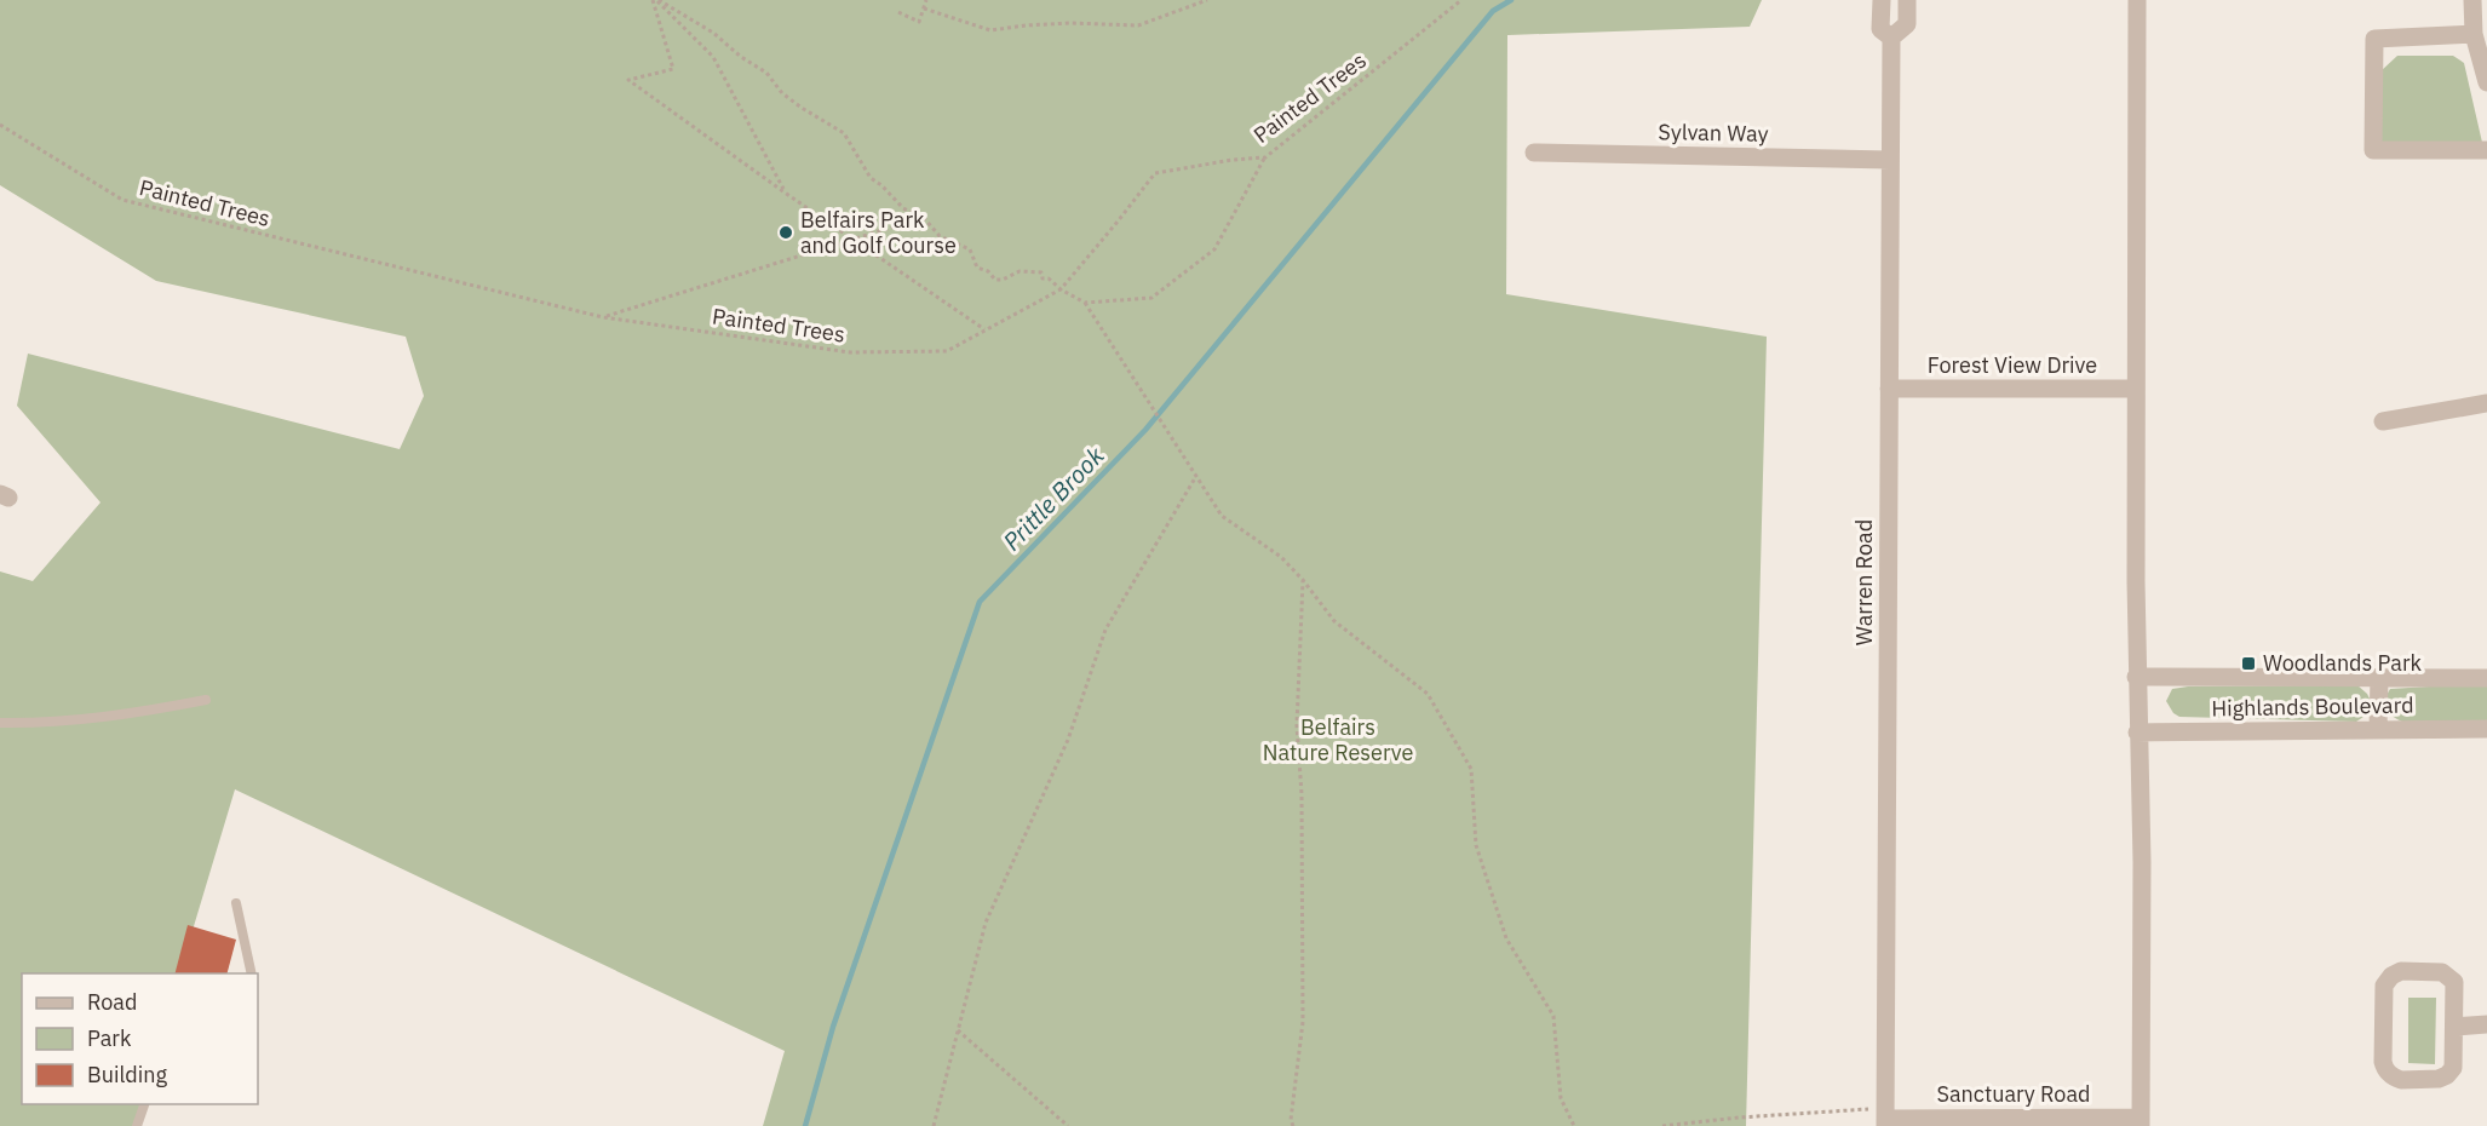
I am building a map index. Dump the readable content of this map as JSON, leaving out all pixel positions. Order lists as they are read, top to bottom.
{
  "streets": {
    "street": [
      "Sylvan Way",
      "Forest View Drive",
      "Warren Road",
      "Highlands Boulevard",
      "Sanctuary Road"
    ],
    "path": ["Painted Trees"]
  },
  "crossings": [
    ["Sylvan Way", "Warren Road"],
    ["Forest View Drive", "Warren Road"],
    ["Warren Road", "Sanctuary Road"]
  ],
  "water": ["Prittle Brook"],
  "parks": ["Belfairs Nature Reserve"],
  "places": {
    "other": ["Belfairs Park and Golf Course"],
    "transit": ["Woodlands Park"]
  },
  "legend": ["Road", "Park", "Building"]
}
